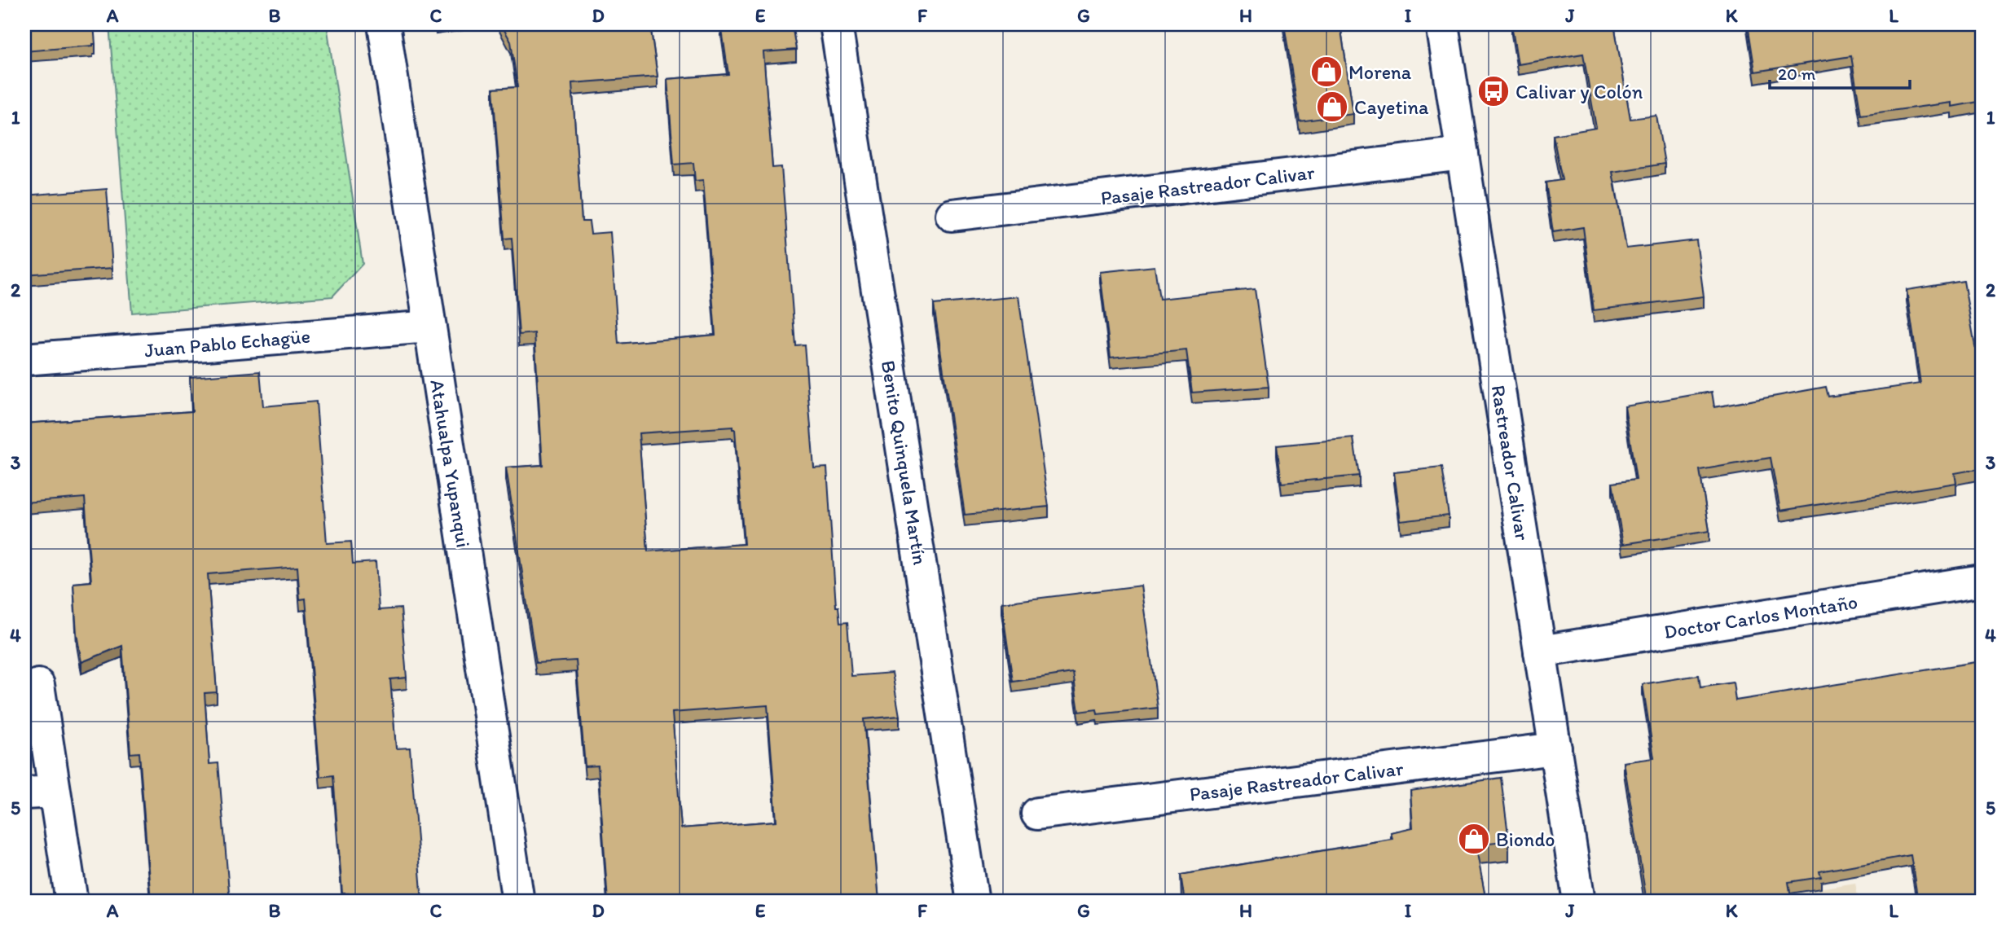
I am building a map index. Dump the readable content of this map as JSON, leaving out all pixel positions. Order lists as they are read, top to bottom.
{
  "streets": {
    "street": [
      "Pasaje Rastreador Calivar",
      "Juan Pablo Echagüe",
      "Benito Quinquela Martín",
      "Rastreador Calivar",
      "Atahualpa Yupanqui",
      "Doctor Carlos Montaño"
    ]
  },
  "crossings": [
    ["Pasaje Rastreador Calivar", "Rastreador Calivar"],
    ["Juan Pablo Echagüe", "Atahualpa Yupanqui"],
    ["Rastreador Calivar", "Doctor Carlos Montaño"]
  ],
  "places": {
    "shop": ["Morena", "Cayetina", "Biondo"],
    "bus stop": ["Calivar y Colón"]
  },
  "scale_bar": "20 m",
  "grid": {
    "columns": [
      "A",
      "B",
      "C",
      "D",
      "E",
      "F",
      "G",
      "H",
      "I",
      "J",
      "K",
      "L"
    ],
    "rows": [
      "1",
      "2",
      "3",
      "4",
      "5"
    ]
  }
}
